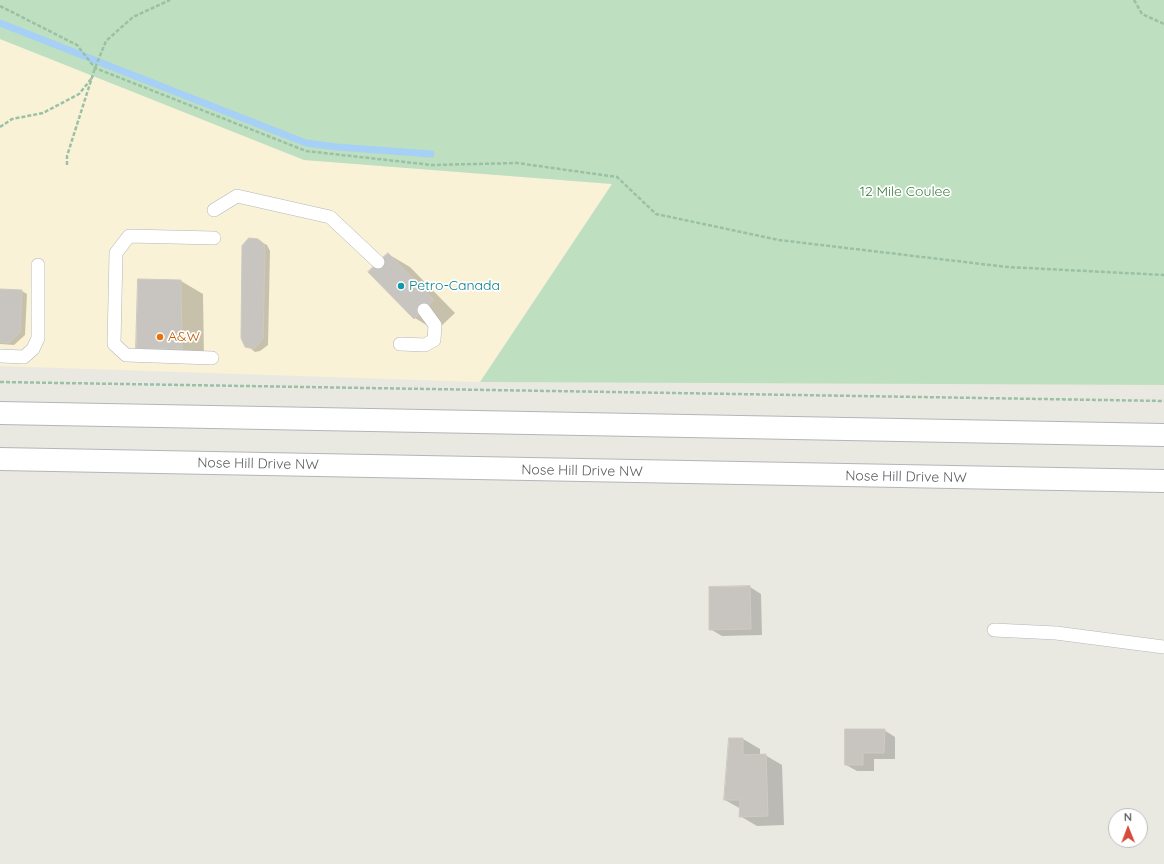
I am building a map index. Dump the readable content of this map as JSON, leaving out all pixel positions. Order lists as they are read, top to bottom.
{
  "streets": {
    "street": ["Nose Hill Drive NW"]
  },
  "parks": ["12 Mile Coulee"],
  "places": ["Petro-Canada", "A&W"],
  "north": "top"
}
